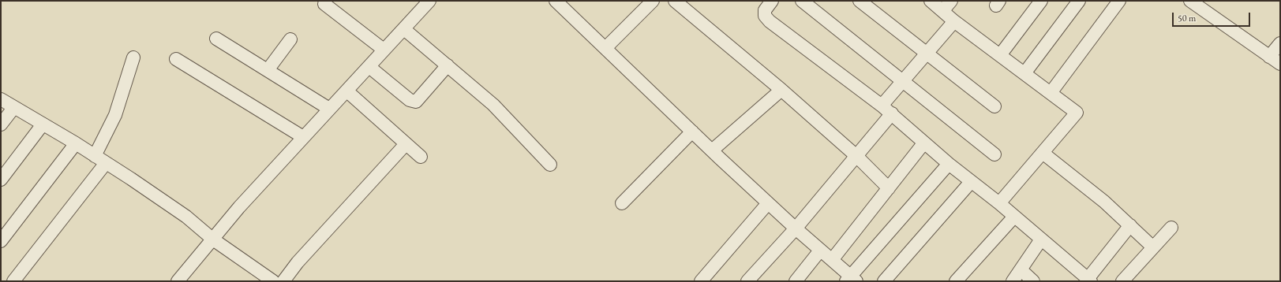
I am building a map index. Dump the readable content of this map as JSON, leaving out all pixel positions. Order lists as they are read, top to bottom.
{
  "scale_bar": "50 m"
}
